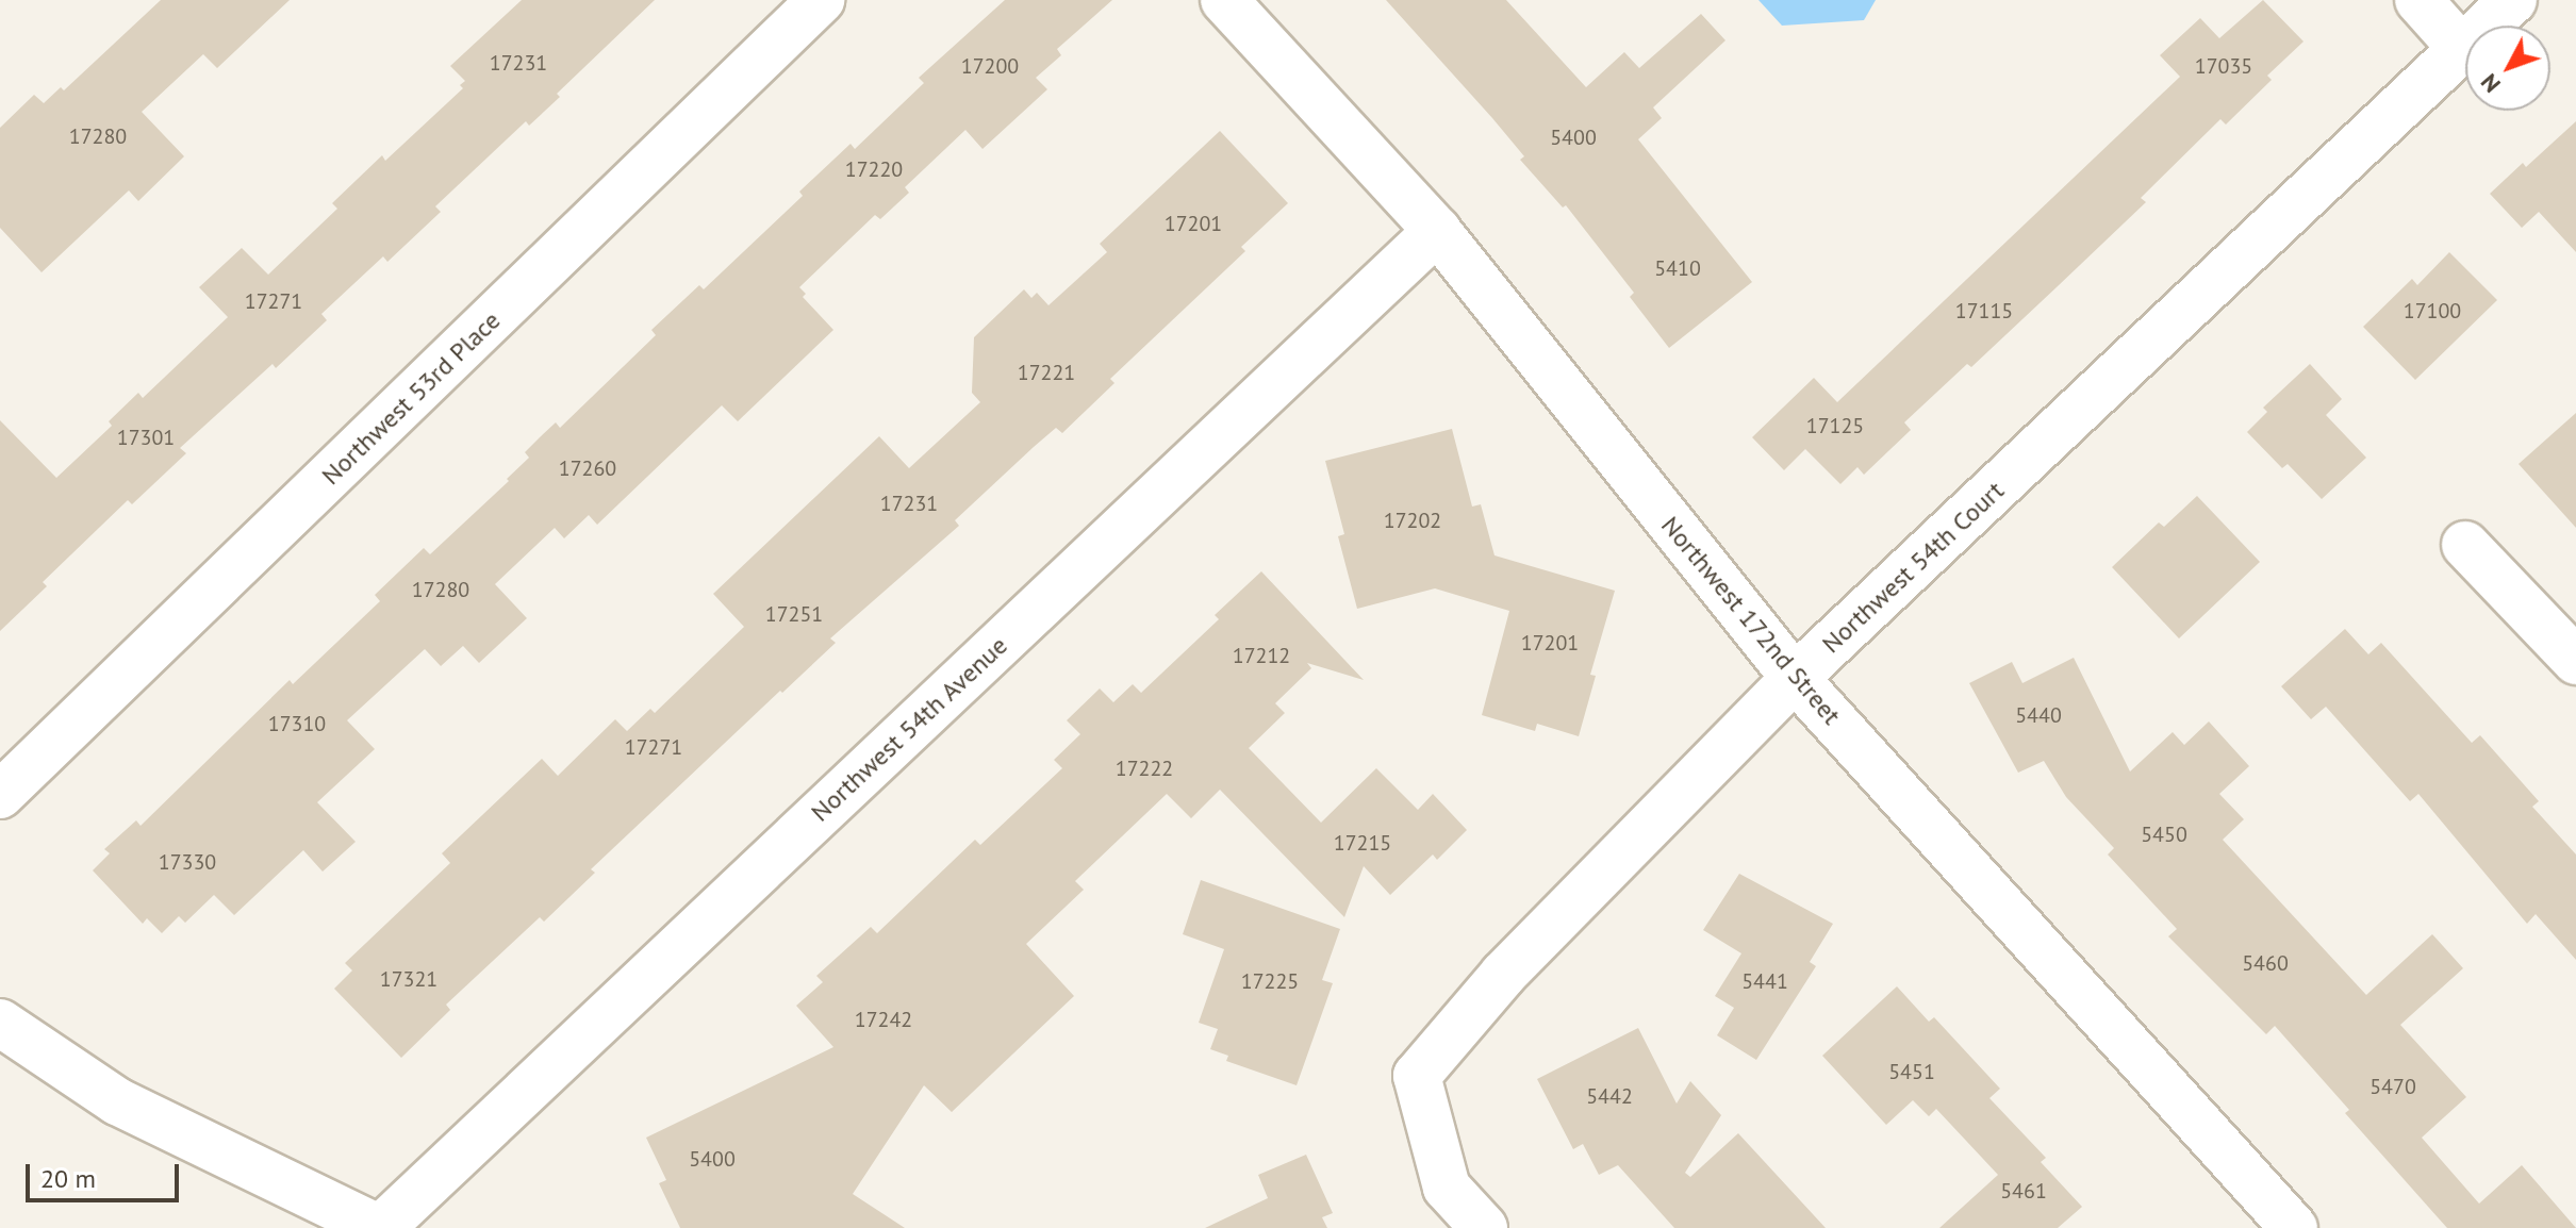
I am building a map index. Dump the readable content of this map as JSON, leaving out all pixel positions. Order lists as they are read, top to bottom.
{
  "streets": {
    "street": [
      "Northwest 53rd Place",
      "Northwest 54th Court",
      "Northwest 172nd Street",
      "Northwest 54th Avenue"
    ]
  },
  "crossings": [
    ["Northwest 54th Court", "Northwest 172nd Street"],
    ["Northwest 172nd Street", "Northwest 54th Avenue"]
  ],
  "house_numbers": [
    "17231",
    "17200",
    "17035",
    "17280",
    "5400",
    "17220",
    "17201",
    "5410",
    "17271",
    "17115",
    "17100",
    "17221",
    "17125",
    "17301",
    "17260",
    "17231",
    "17202",
    "17280",
    "17251",
    "17201",
    "17212",
    "5440",
    "17310",
    "17271",
    "17222",
    "5450",
    "17215",
    "17330",
    "5460",
    "17321",
    "17225",
    "5441",
    "17242",
    "5451",
    "5470",
    "5442",
    "5400",
    "5461"
  ],
  "scale_bar": "20 m",
  "north": "bottom left"
}
